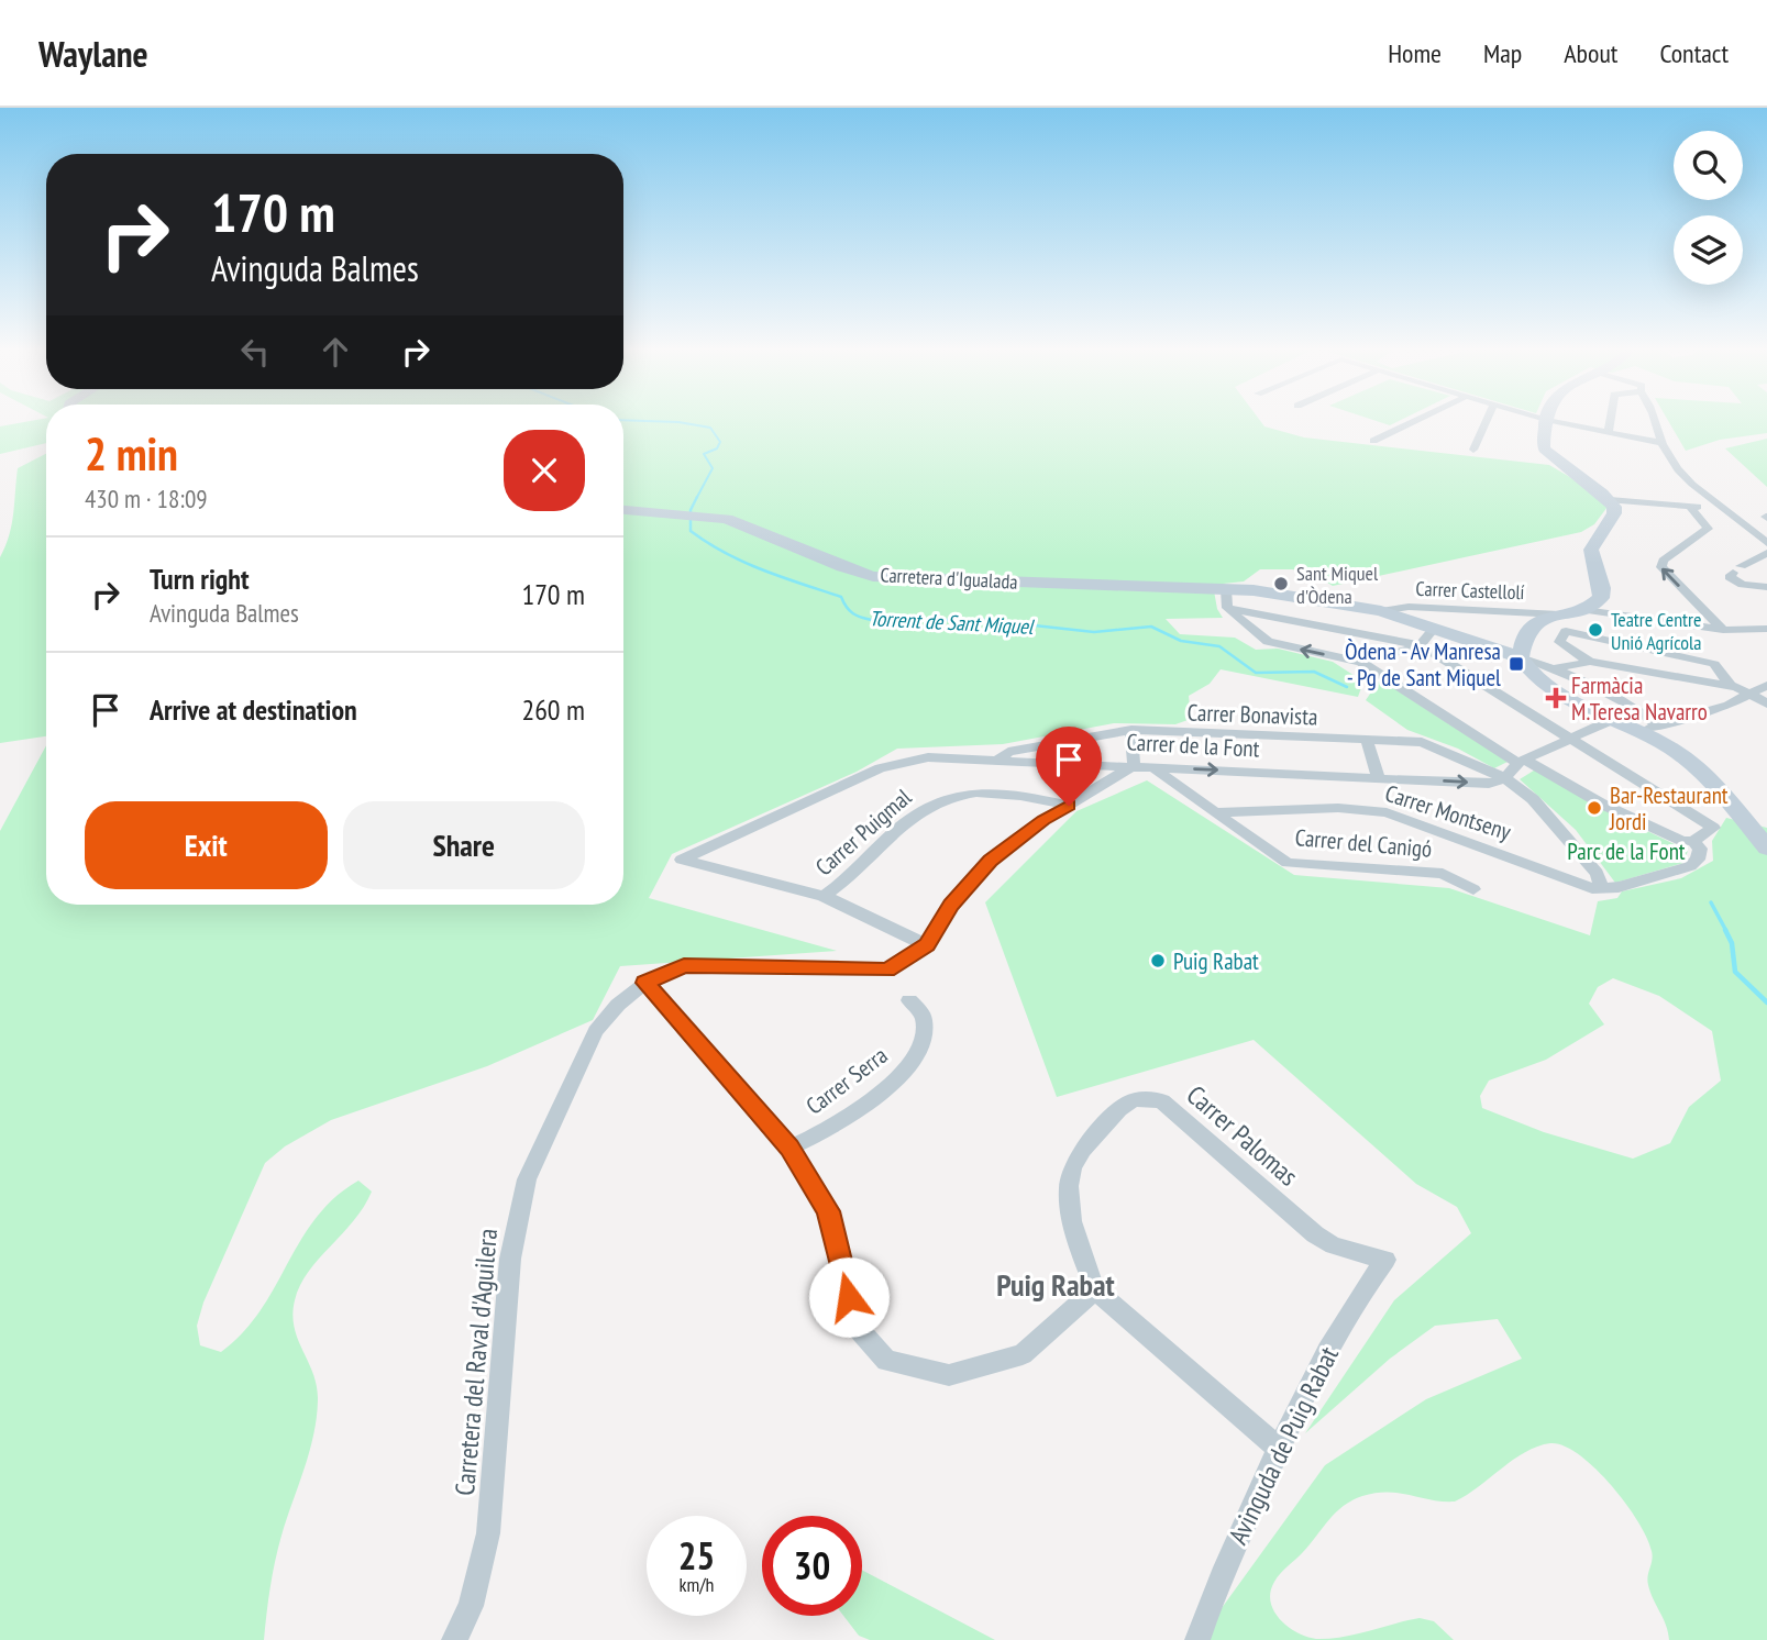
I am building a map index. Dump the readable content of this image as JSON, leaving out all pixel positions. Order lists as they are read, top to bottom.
{
  "streets": {
    "street": [
      "Carretera d'Igualada",
      "Carrer Castellolí",
      "Carrer Bonavista",
      "Carrer de la Font",
      "Carrer Montseny",
      "Carrer Puigmal",
      "Carrer del Canigó",
      "Carrer Serra",
      "Carrer Palomas",
      "Carretera del Raval d'Aguilera",
      "Avinguda de Puig Rabat"
    ]
  },
  "crossings": [
    ["Carretera d'Igualada", "Carrer Castellolí"],
    ["Carrer Bonavista", "Carrer de la Font"],
    ["Carrer de la Font", "Carrer Puigmal"],
    ["Carrer Montseny", "Carrer del Canigó"],
    ["Carrer Palomas", "Avinguda de Puig Rabat"]
  ],
  "districts": ["Puig Rabat"],
  "water": ["Torrent de Sant Miquel"],
  "parks": ["Parc de la Font"],
  "places": {
    "other": [
      "Sant Miquel d'Òdena",
      "Teatre Centre Unió Agrícola",
      "Bar-Restaurant Jordi",
      "Puig Rabat"
    ],
    "transit": ["Òdena - Av Manresa - Pg de Sant Miquel"],
    "health": ["Farmàcia M.Teresa Navarro"]
  },
  "page": {
    "header": "Waylane",
    "nav": [
      "Home",
      "Map",
      "About",
      "Contact"
    ],
    "turn": ["170 m", "Avinguda Balmes"],
    "heading": ["2 min", "430 m · 18:09"],
    "list": [
      {
        "name": "Turn right",
        "note": "Avinguda Balmes",
        "value": "170 m"
      },
      {
        "name": "Arrive at destination",
        "value": "260 m"
      }
    ],
    "buttons": ["Exit", "Share"],
    "speed": "25 km/h",
    "limit": "30"
  }
}
